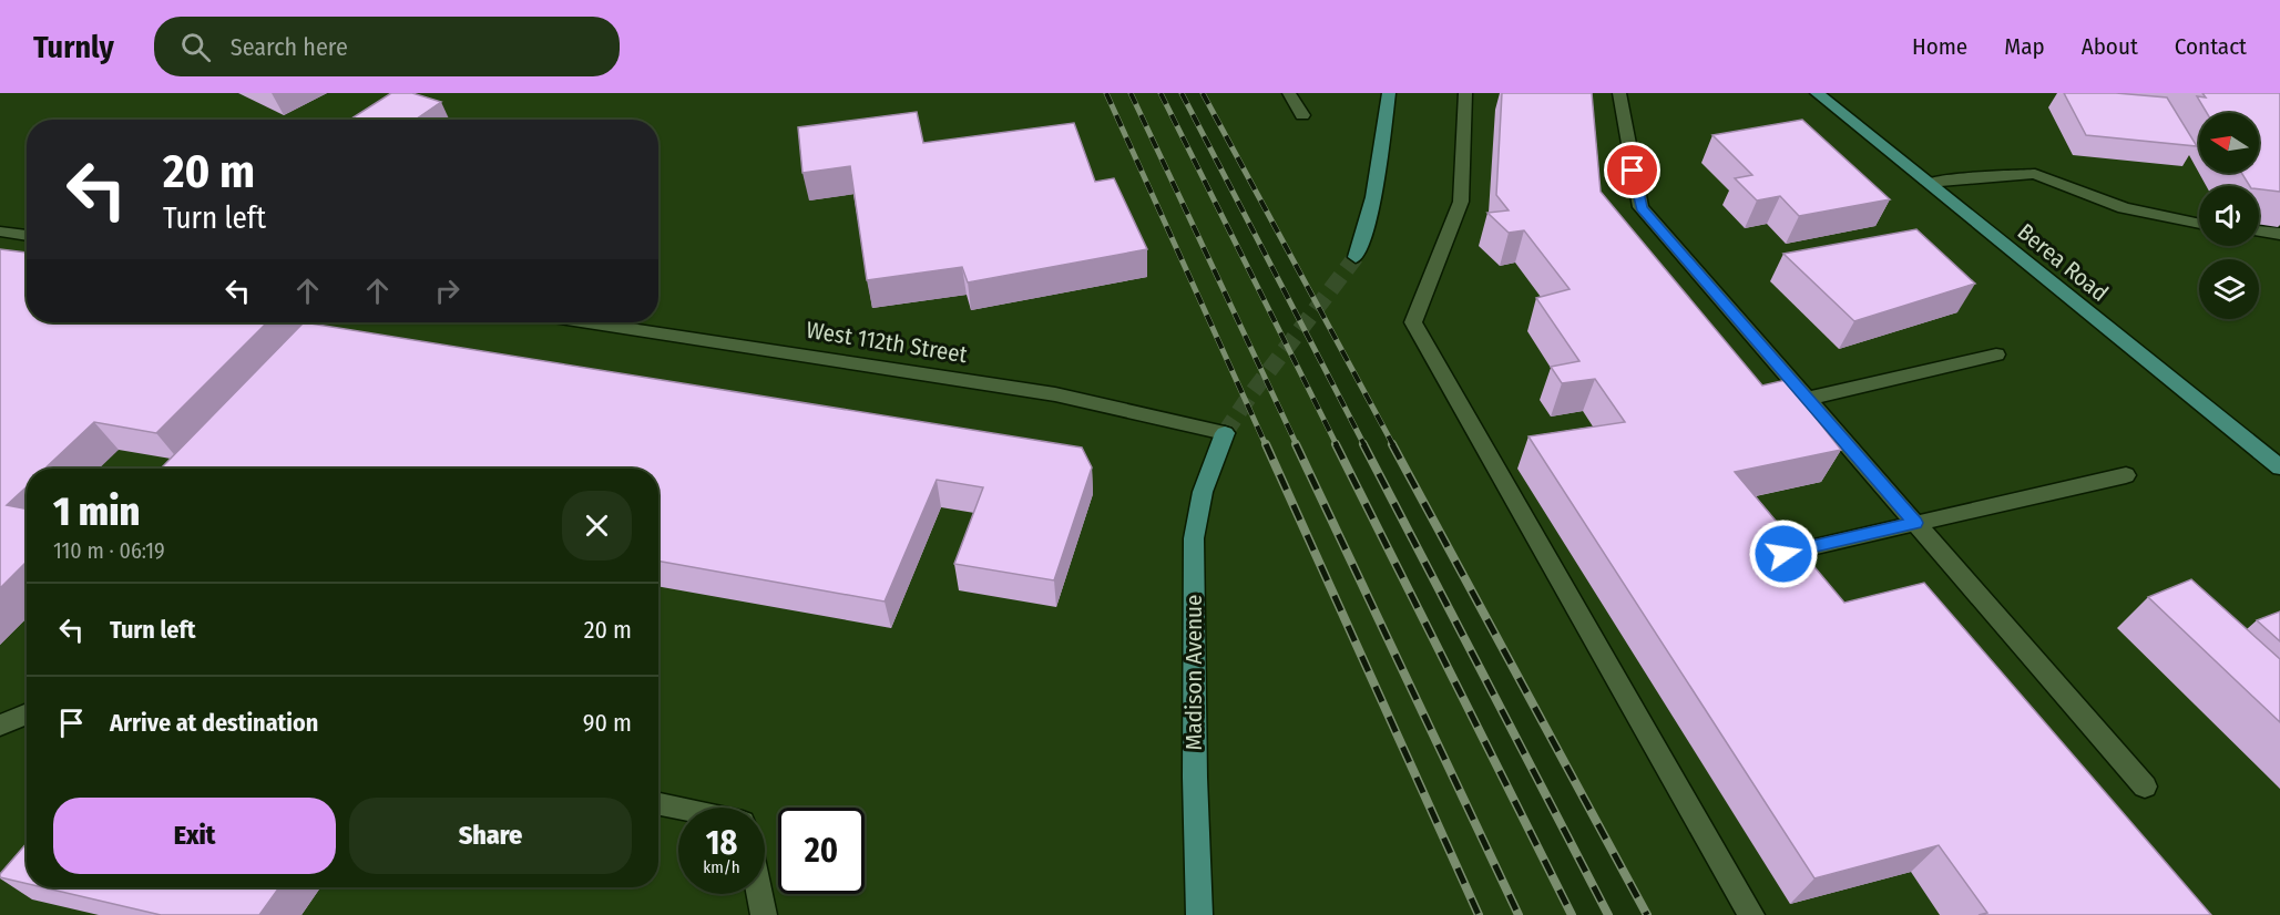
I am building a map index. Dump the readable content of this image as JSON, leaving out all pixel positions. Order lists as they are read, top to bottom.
{
  "streets": {
    "main road": ["Berea Road", "Madison Avenue"],
    "street": ["West 112th Street"]
  },
  "crossings": [
    ["West 112th Street", "Madison Avenue"]
  ],
  "north": "left",
  "page": {
    "header": "Turnly",
    "search": "Search here",
    "nav": [
      "Home",
      "Map",
      "About",
      "Contact"
    ],
    "turn": ["20 m", "Turn left"],
    "heading": ["1 min", "110 m · 06:19"],
    "list": [
      {
        "name": "Turn left",
        "value": "20 m"
      },
      {
        "name": "Arrive at destination",
        "value": "90 m"
      }
    ],
    "buttons": ["Exit", "Share"],
    "speed": "18 km/h",
    "limit": "20"
  }
}
